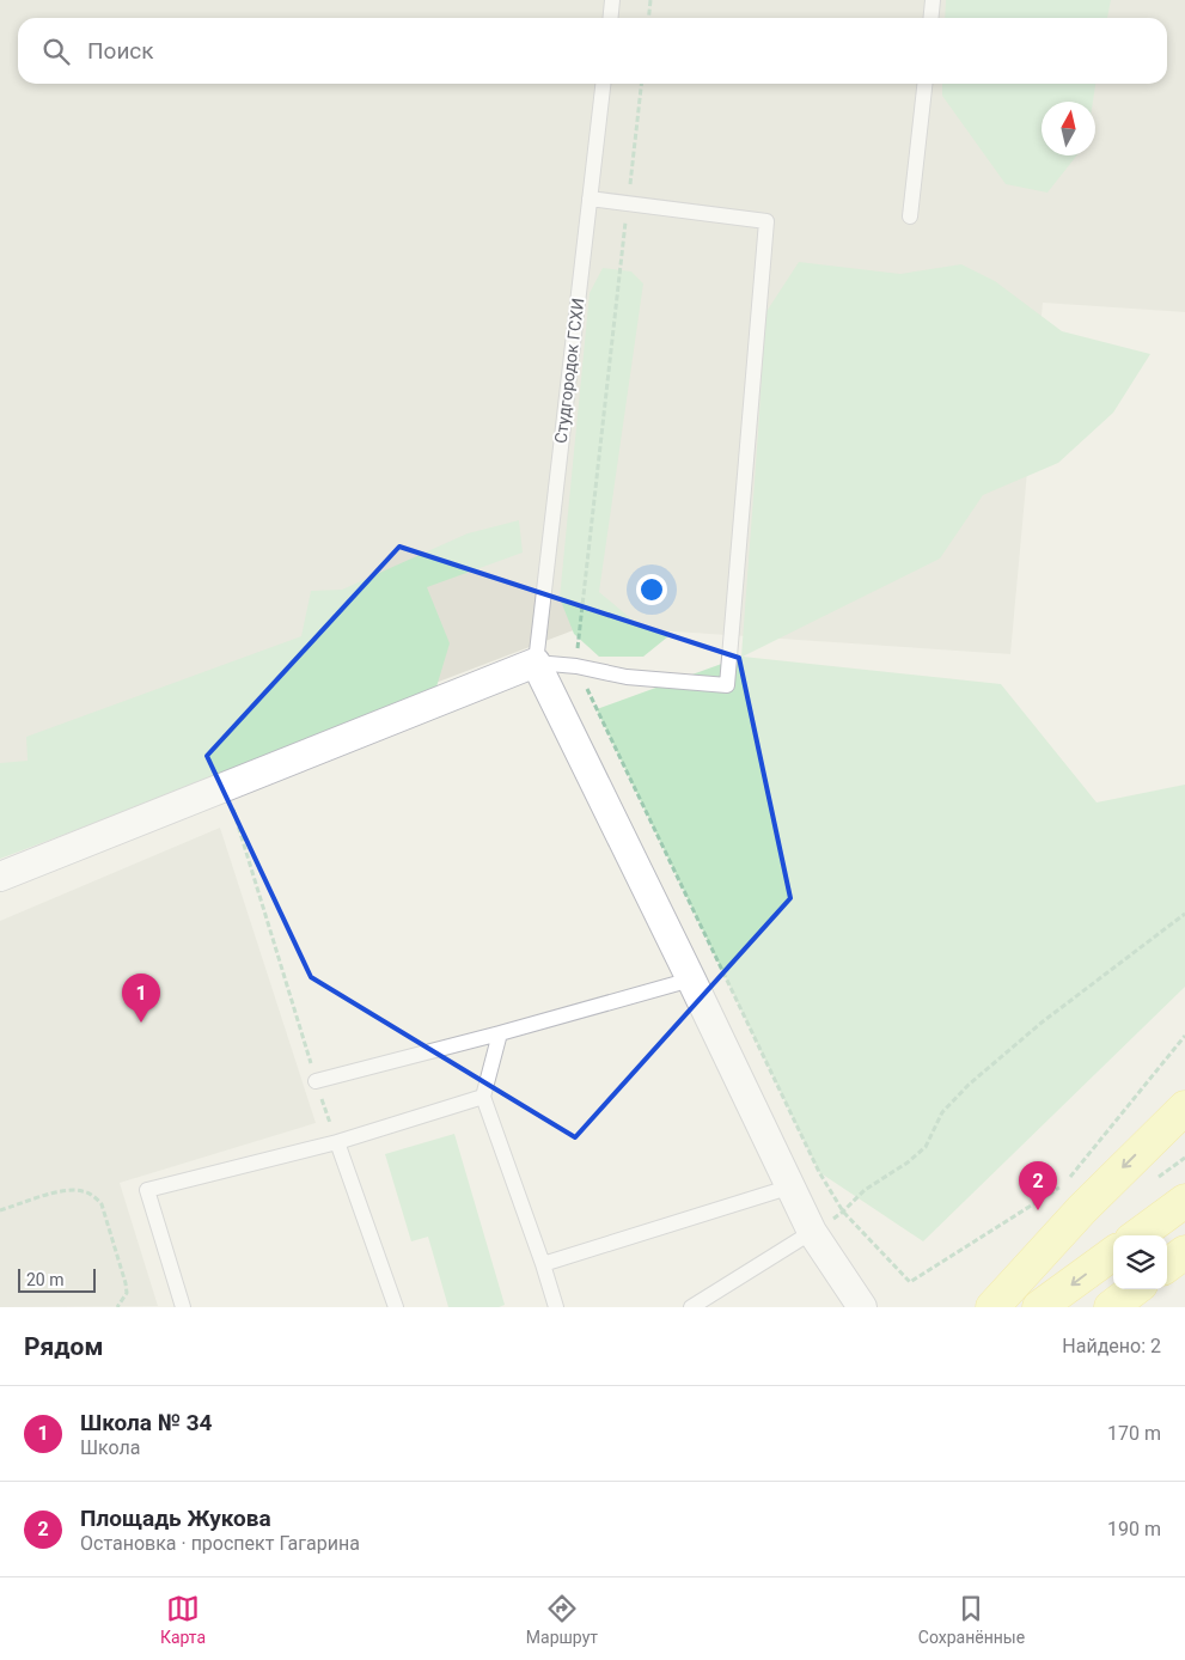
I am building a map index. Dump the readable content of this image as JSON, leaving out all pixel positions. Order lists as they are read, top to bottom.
{
  "streets": {
    "lane": ["Студгородок ГСХИ"]
  },
  "scale_bar": "20 m",
  "north": "top",
  "page": {
    "search": "Поиск",
    "pins": ["1", "2"],
    "scale": "20 m",
    "heading": ["Рядом", "Найдено: 2"],
    "list": [
      {
        "mark": "1",
        "name": "Школа № 34",
        "note": "Школа",
        "value": "170 m"
      },
      {
        "mark": "2",
        "name": "Площадь Жукова",
        "note": "Остановка · проспект Гагарина",
        "value": "190 m"
      }
    ],
    "nav": ["Карта", "Маршрут", "Сохранённые"]
  }
}
